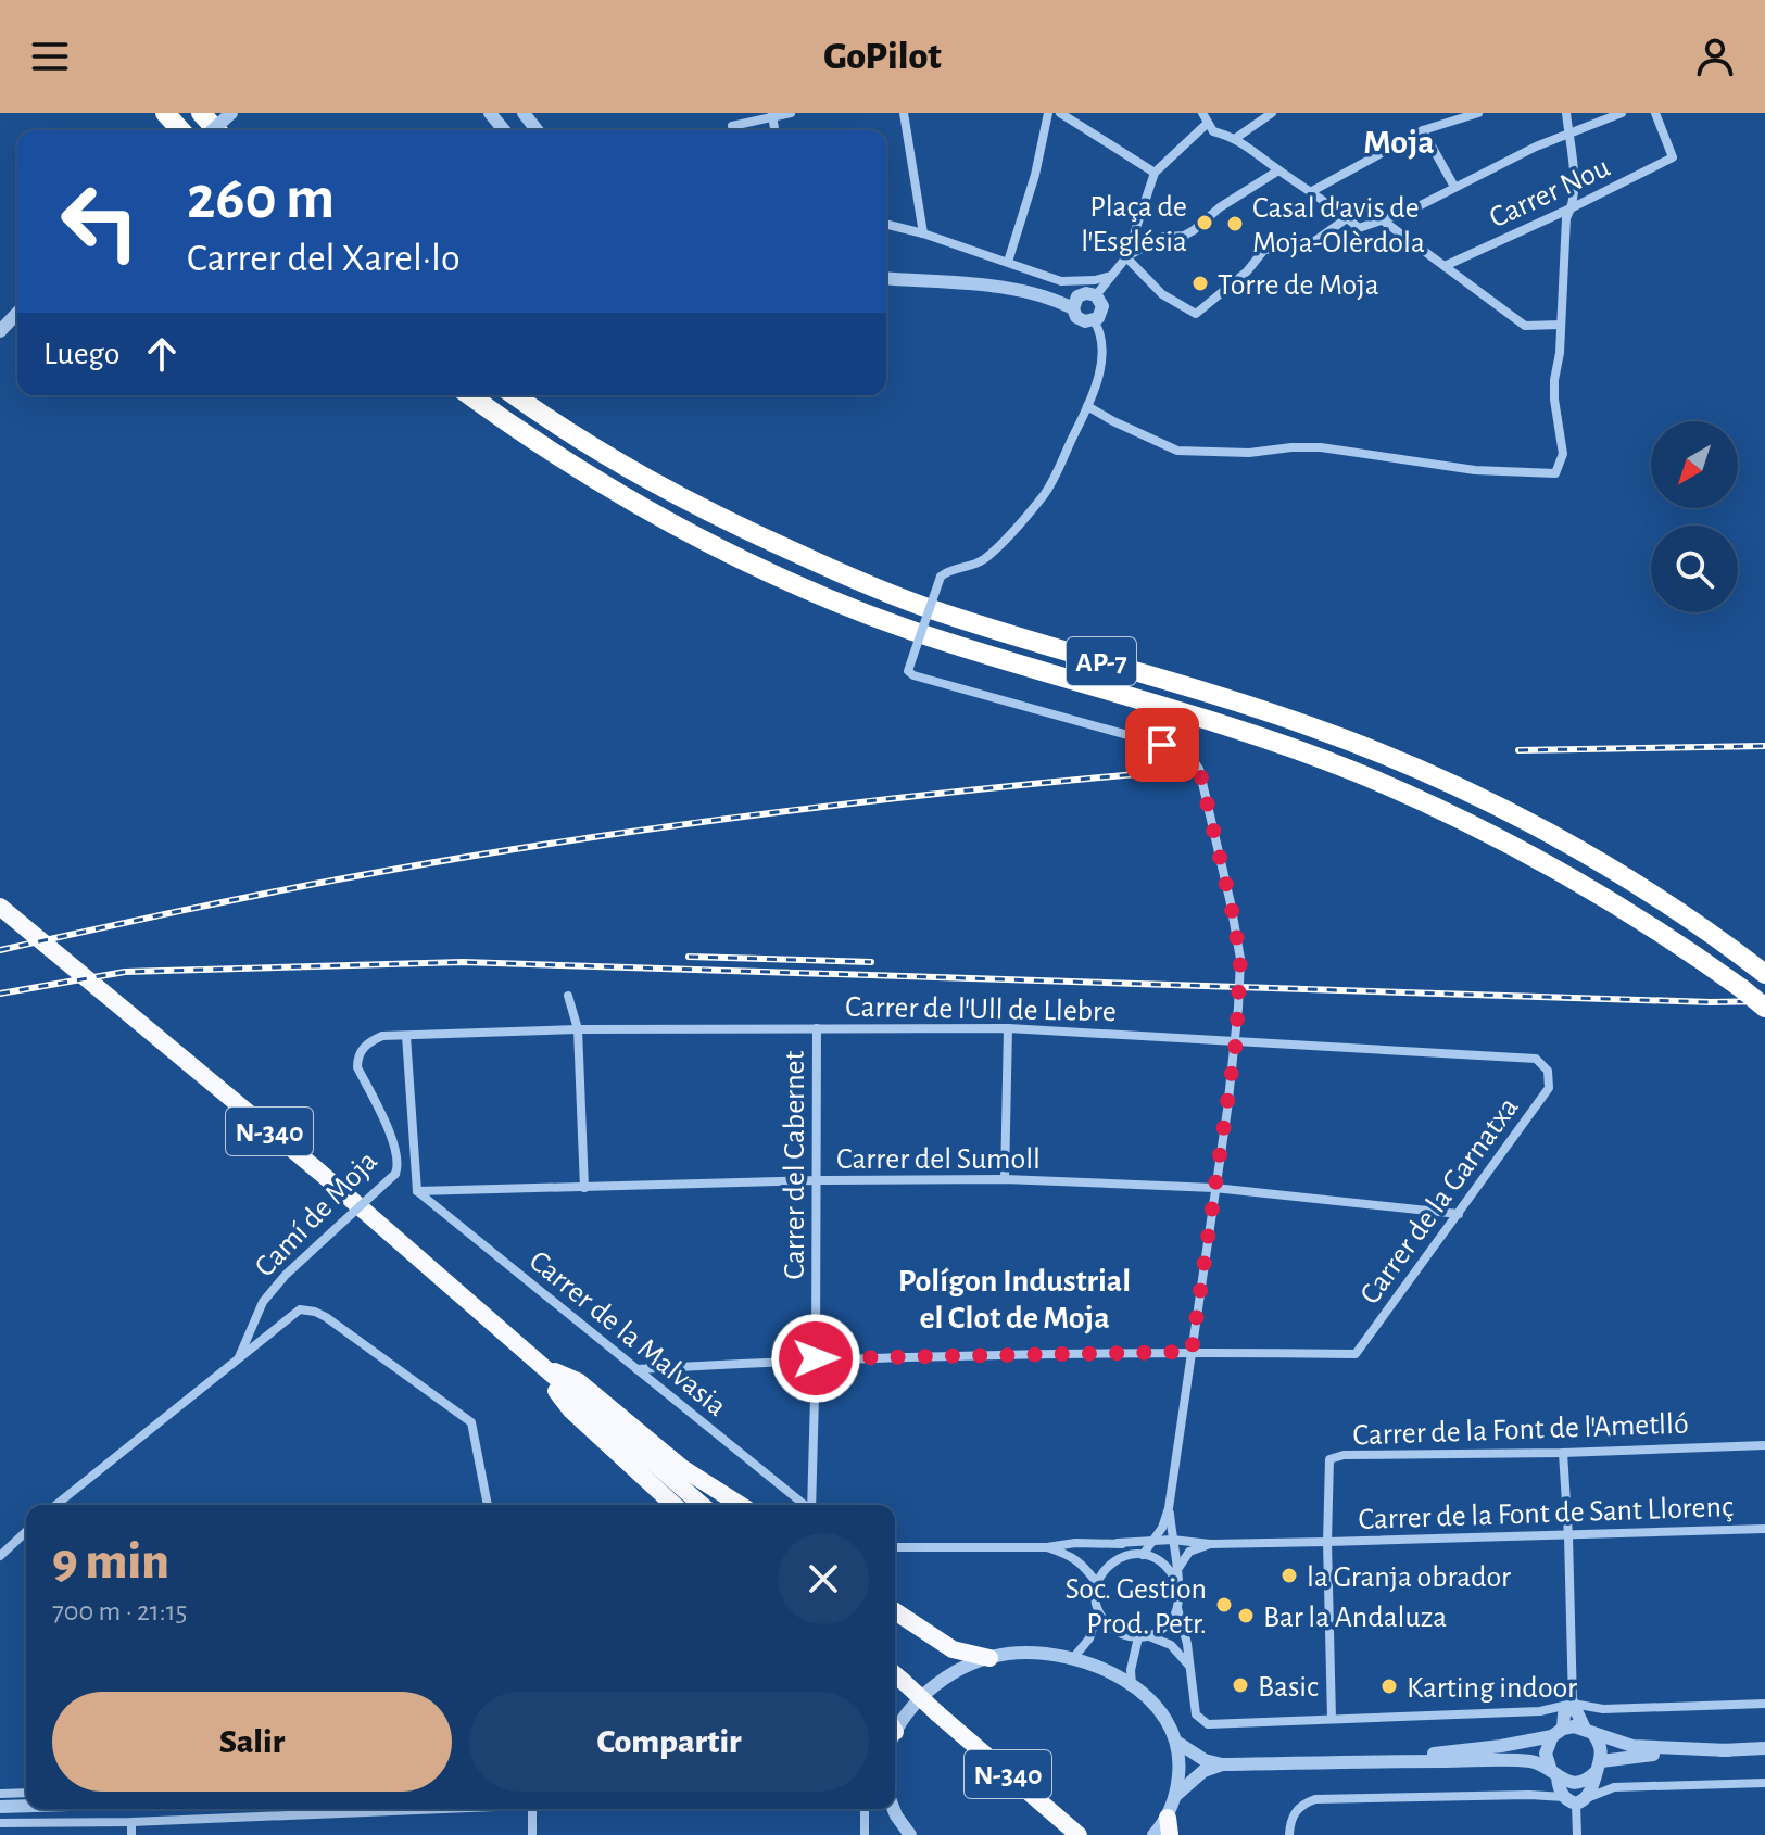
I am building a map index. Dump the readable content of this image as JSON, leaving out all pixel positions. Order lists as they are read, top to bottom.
{
  "streets": {
    "highway": ["AP-7", "N-340"],
    "street": [
      "Carrer Nou",
      "Carrer de l'Ull de Llebre",
      "Carrer del Sumoll",
      "Carrer del Cabernet",
      "Carrer de la Garnatxa",
      "Camí de Moja",
      "Carrer de la Malvasia",
      "Carrer de la Font de l'Ametlló",
      "Carrer de la Font de Sant Llorenç"
    ]
  },
  "crossings": [
    ["Carrer de l'Ull de Llebre", "Carrer del Cabernet"],
    ["Carrer de l'Ull de Llebre", "Carrer de la Garnatxa"],
    ["Carrer de l'Ull de Llebre", "Camí de Moja"],
    ["Carrer del Sumoll", "Carrer del Cabernet"],
    ["Carrer del Sumoll", "Carrer de la Garnatxa"],
    ["Carrer del Sumoll", "Carrer de la Malvasia"],
    ["Carrer de la Font de l'Ametlló", "Carrer de la Font de Sant Llorenç"]
  ],
  "districts": ["Moja", "Polígon Industrial el Clot de Moja"],
  "places": [
    "Plaça de l'Església",
    "Casal d'avis de Moja-Olèrdola",
    "Torre de Moja",
    "la Granja obrador",
    "Soc. Gestion Prod. Petr.",
    "Bar la Andaluza",
    "Basic",
    "Karting indoor"
  ],
  "north": "bottom left",
  "page": {
    "header": "GoPilot",
    "turn": ["260 m", "Carrer del Xarel·lo"],
    "then": "Luego",
    "heading": ["9 min", "700 m · 21:15"],
    "buttons": ["Salir", "Compartir"]
  }
}
